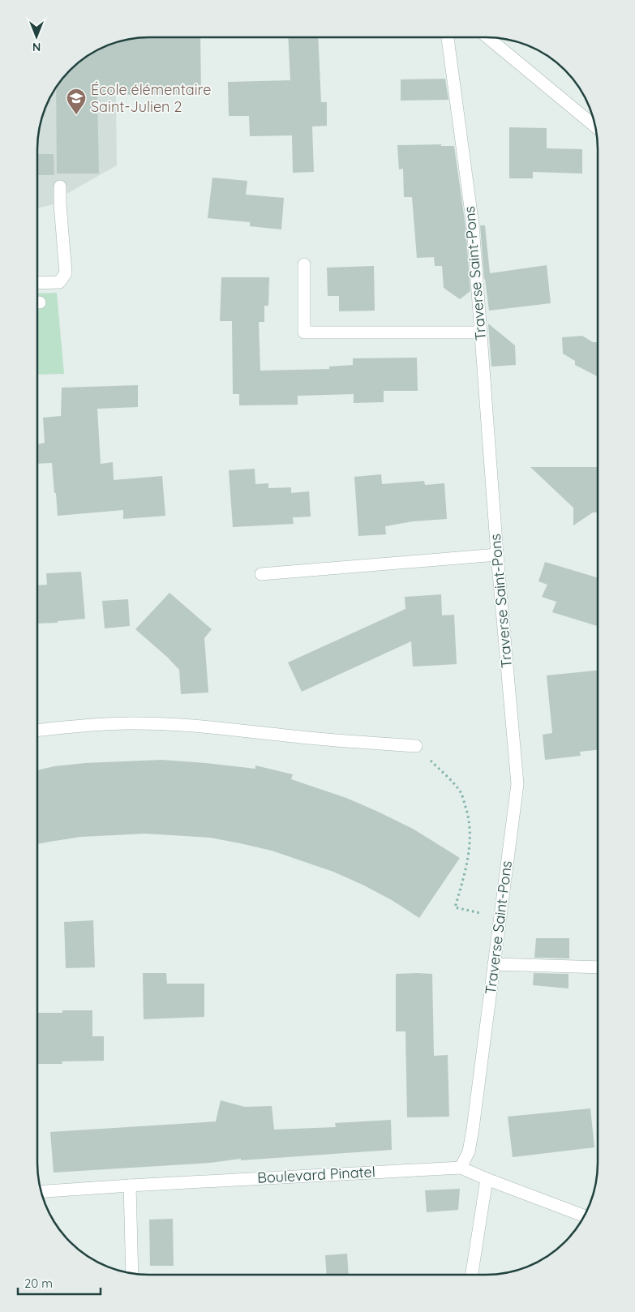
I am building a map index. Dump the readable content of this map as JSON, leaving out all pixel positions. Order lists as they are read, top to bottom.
{
  "streets": {
    "street": ["Traverse Saint-Pons", "Boulevard Pinatel"]
  },
  "crossings": [
    ["Traverse Saint-Pons", "Boulevard Pinatel"]
  ],
  "places": {
    "school or university": ["École élémentaire Saint-Julien 2"]
  },
  "scale_bar": "20 m",
  "north": "bottom"
}
